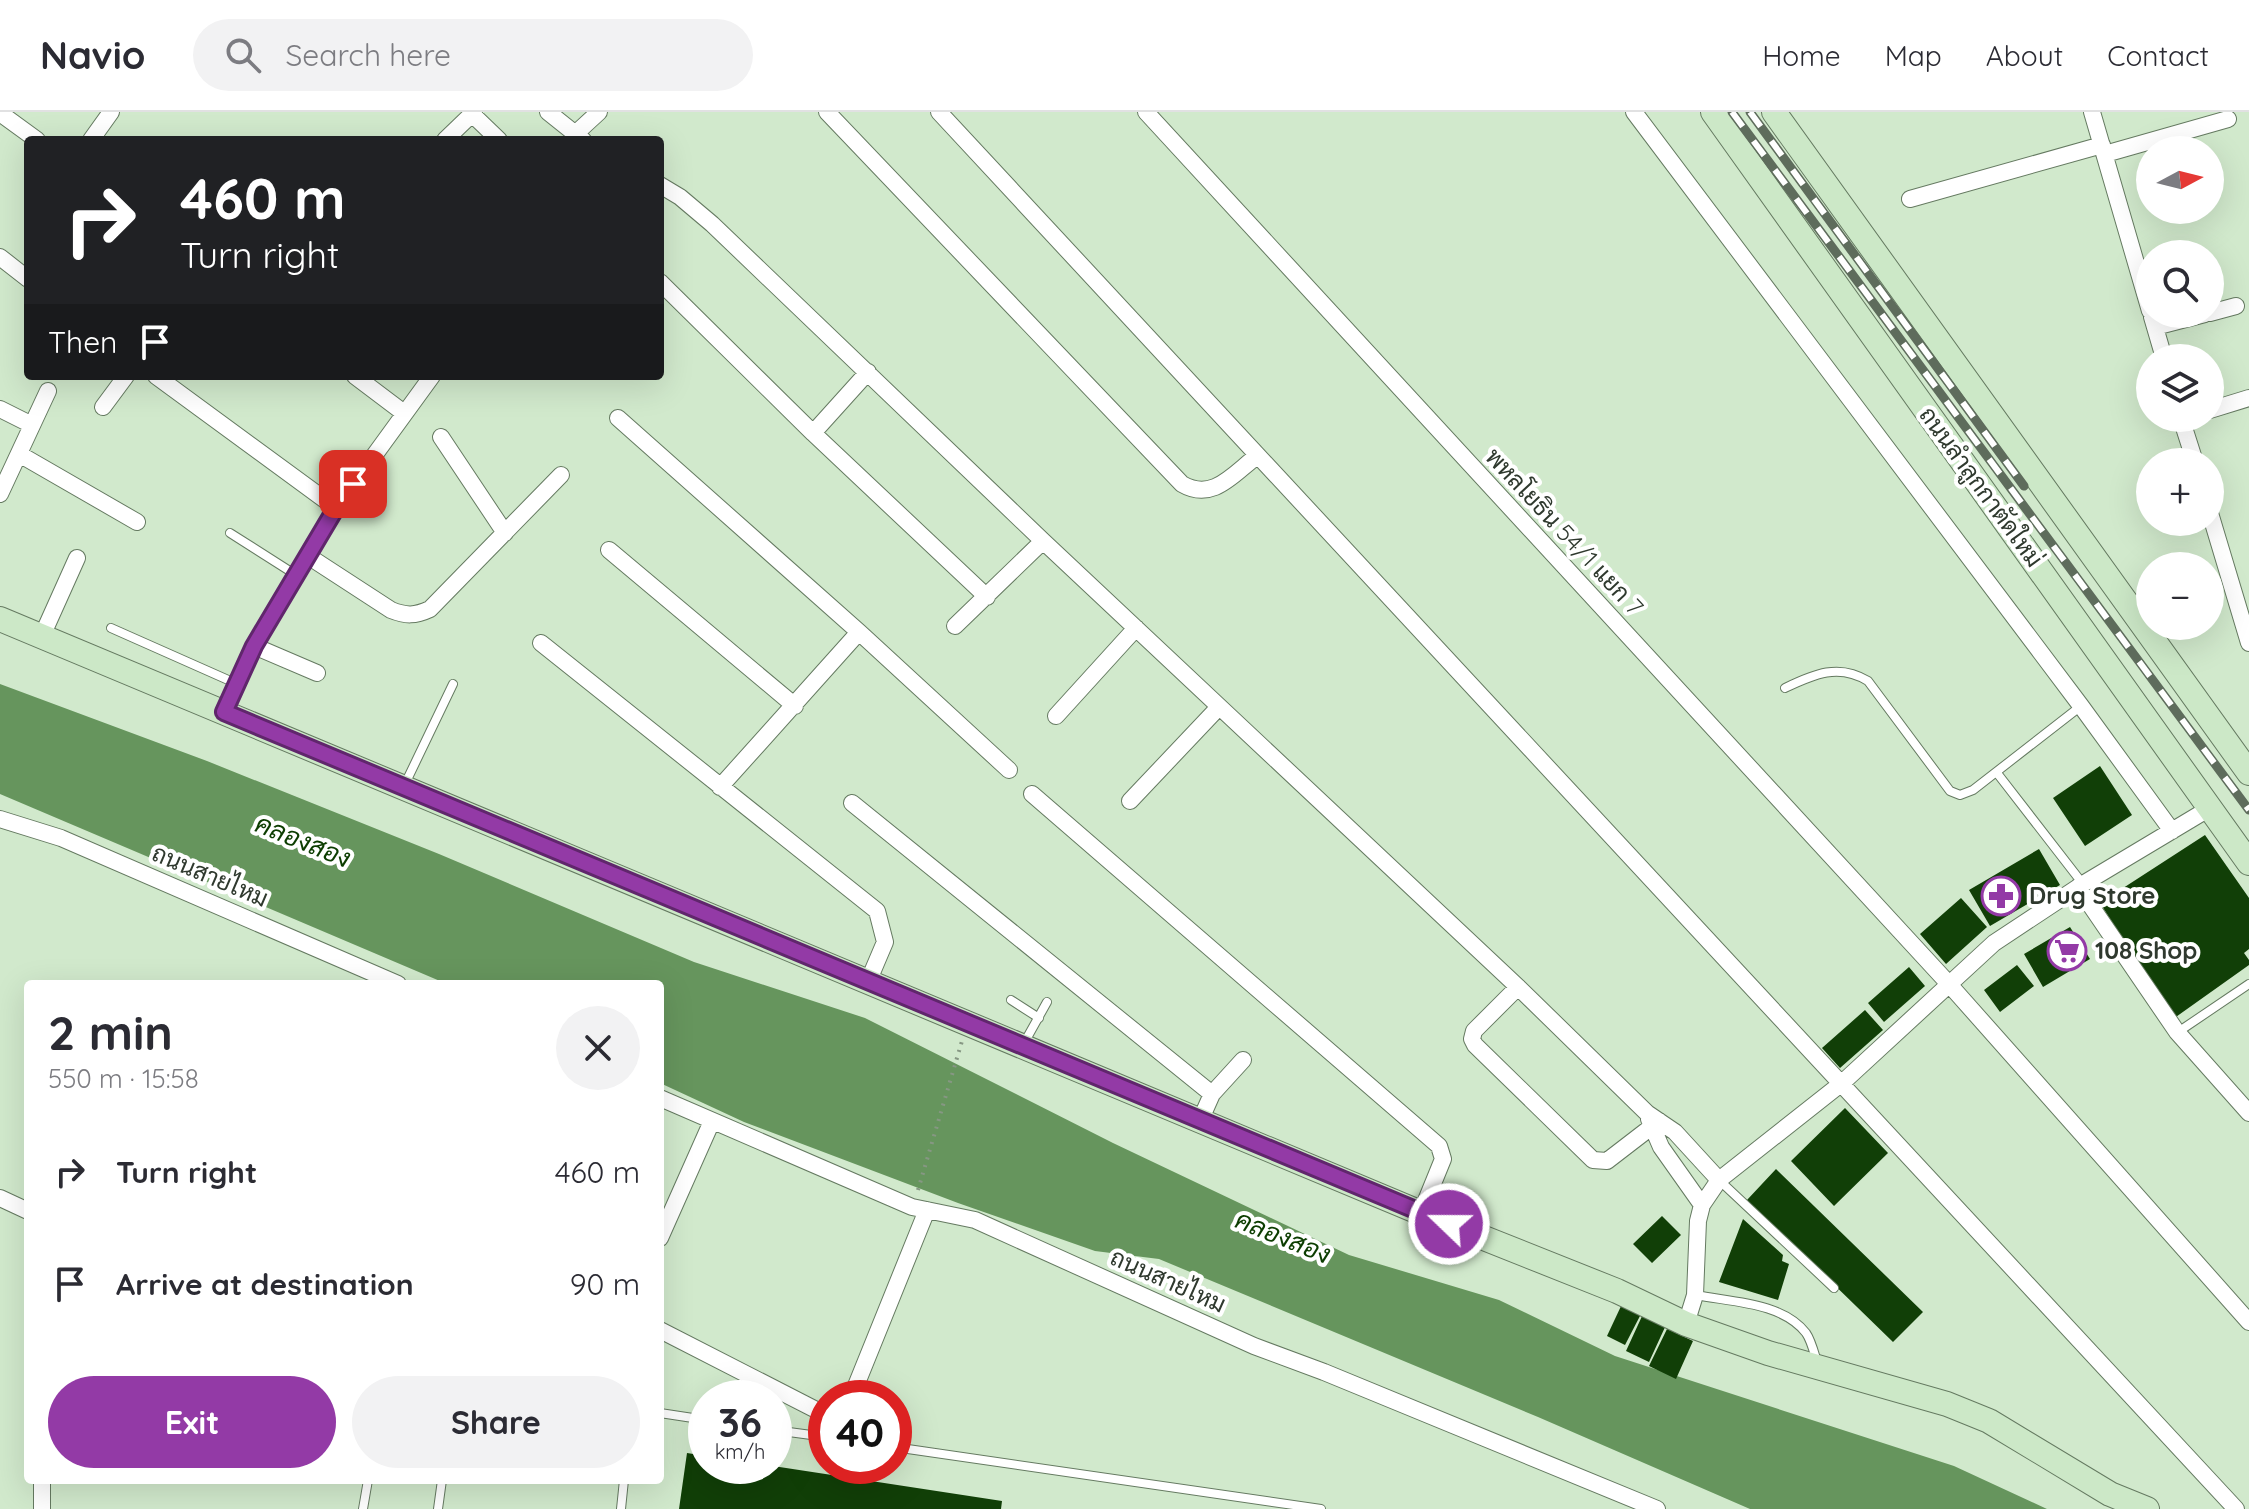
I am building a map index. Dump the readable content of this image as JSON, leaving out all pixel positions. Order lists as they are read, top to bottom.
{
  "streets": {
    "street": ["ถนนลำลูกกาตัดใหม่", "พหลโยธิน 54/1 แยก 7", "ถนนสายไหม"]
  },
  "water": ["คลองสอง"],
  "places": {
    "pharmacy": ["Drug Store"],
    "supermarket": ["108 Shop"]
  },
  "north": "right",
  "page": {
    "header": "Navio",
    "search": "Search here",
    "nav": [
      "Home",
      "Map",
      "About",
      "Contact"
    ],
    "map_buttons": ["+", "−"],
    "turn": ["460 m", "Turn right"],
    "then": "Then",
    "heading": ["2 min", "550 m · 15:58"],
    "list": [
      {
        "name": "Turn right",
        "value": "460 m"
      },
      {
        "name": "Arrive at destination",
        "value": "90 m"
      }
    ],
    "buttons": ["Exit", "Share"],
    "speed": "36 km/h",
    "limit": "40"
  }
}
